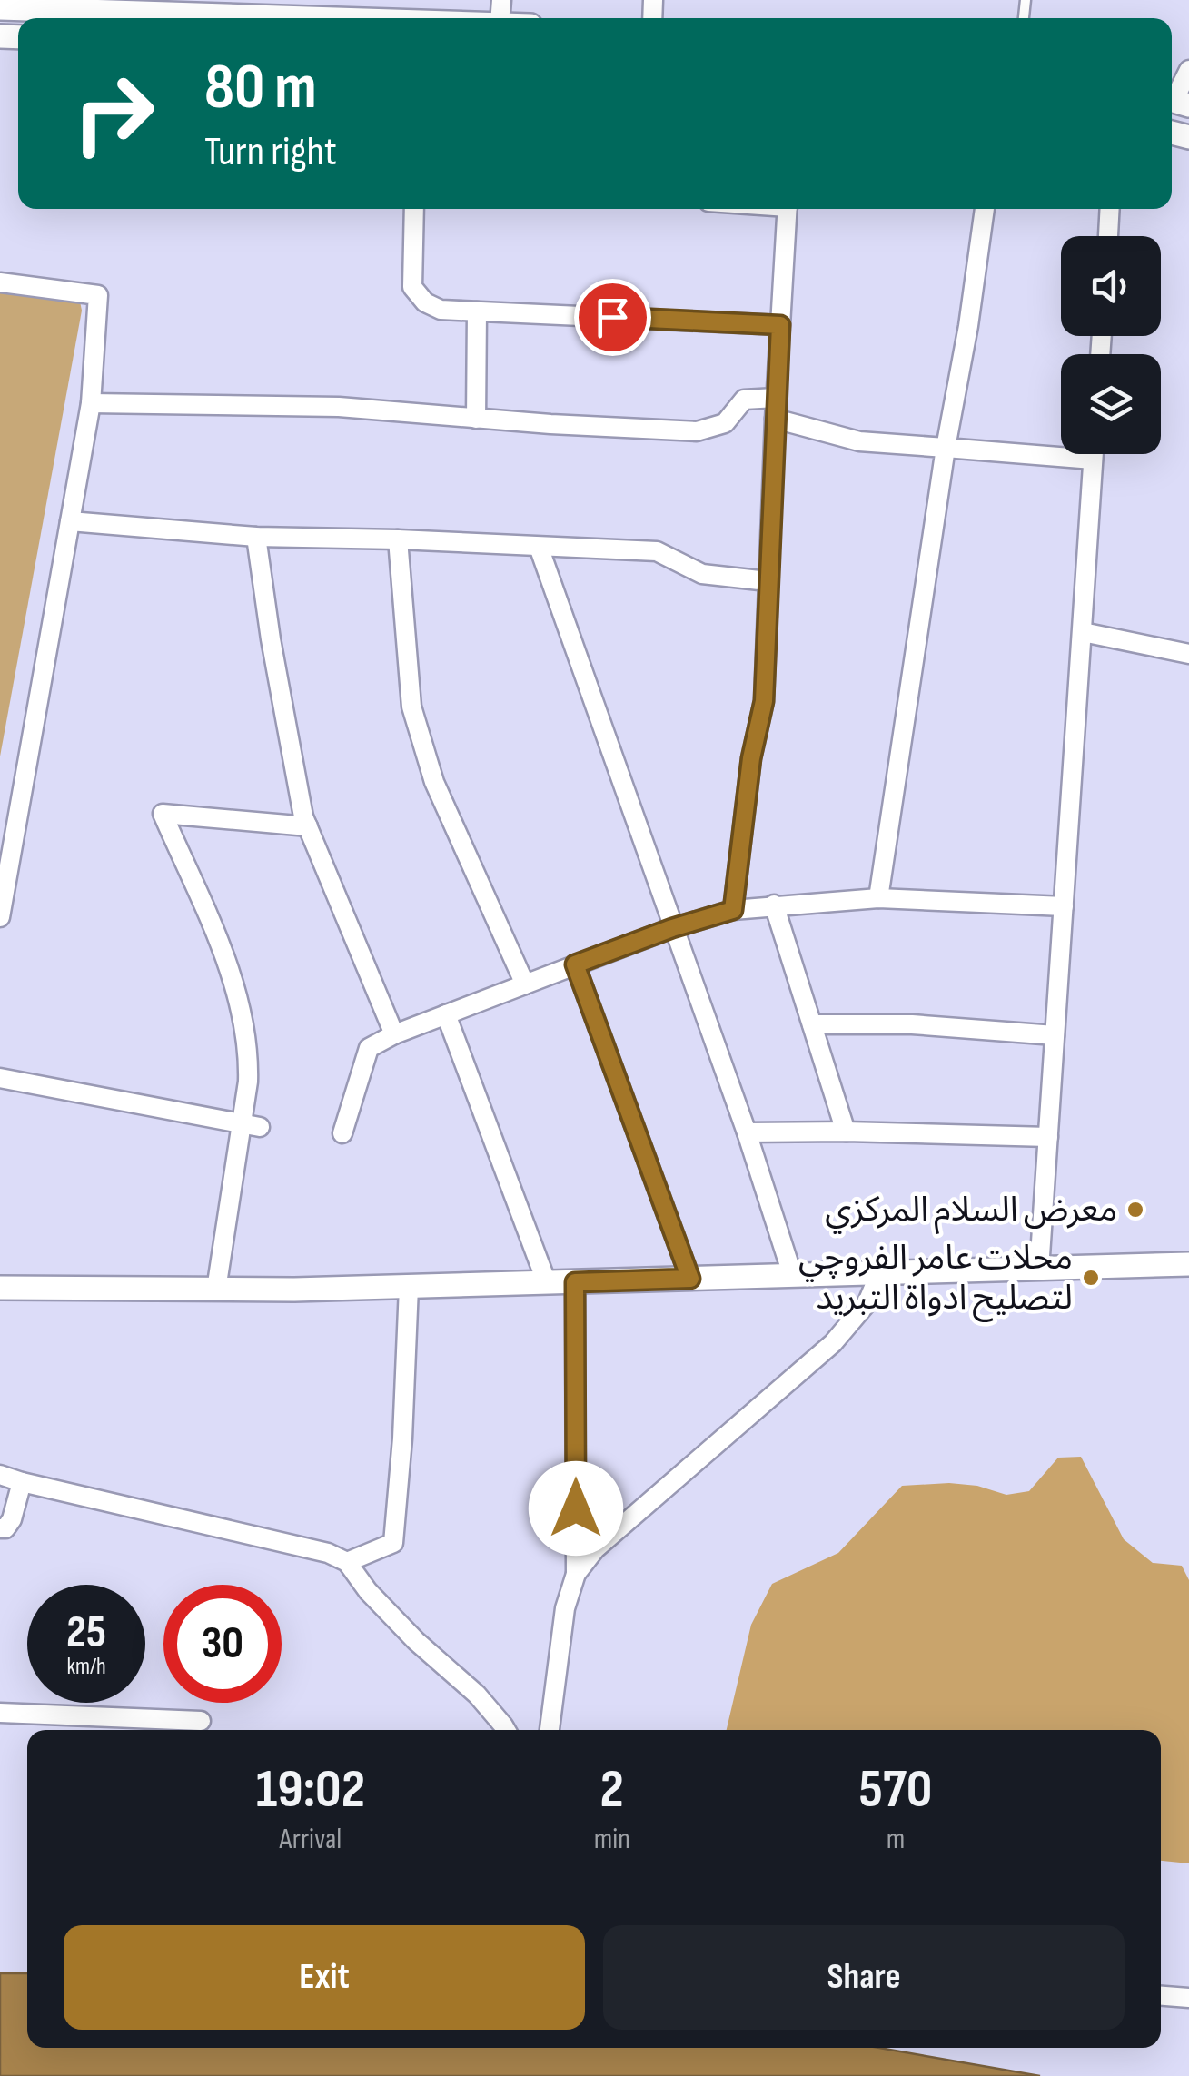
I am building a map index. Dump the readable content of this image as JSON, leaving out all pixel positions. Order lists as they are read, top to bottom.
{
  "places": ["معرض السلام المركزي", "محلات عامر الفروچي لتصليح ادواة التبريد"],
  "page": {
    "turn": ["80 m", "Turn right"],
    "speed": "25 km/h",
    "limit": "30",
    "eta": [
      "19:02",
      "Arrival",
      "2",
      "min",
      "570",
      "m"
    ],
    "buttons": ["Exit", "Share"]
  }
}
